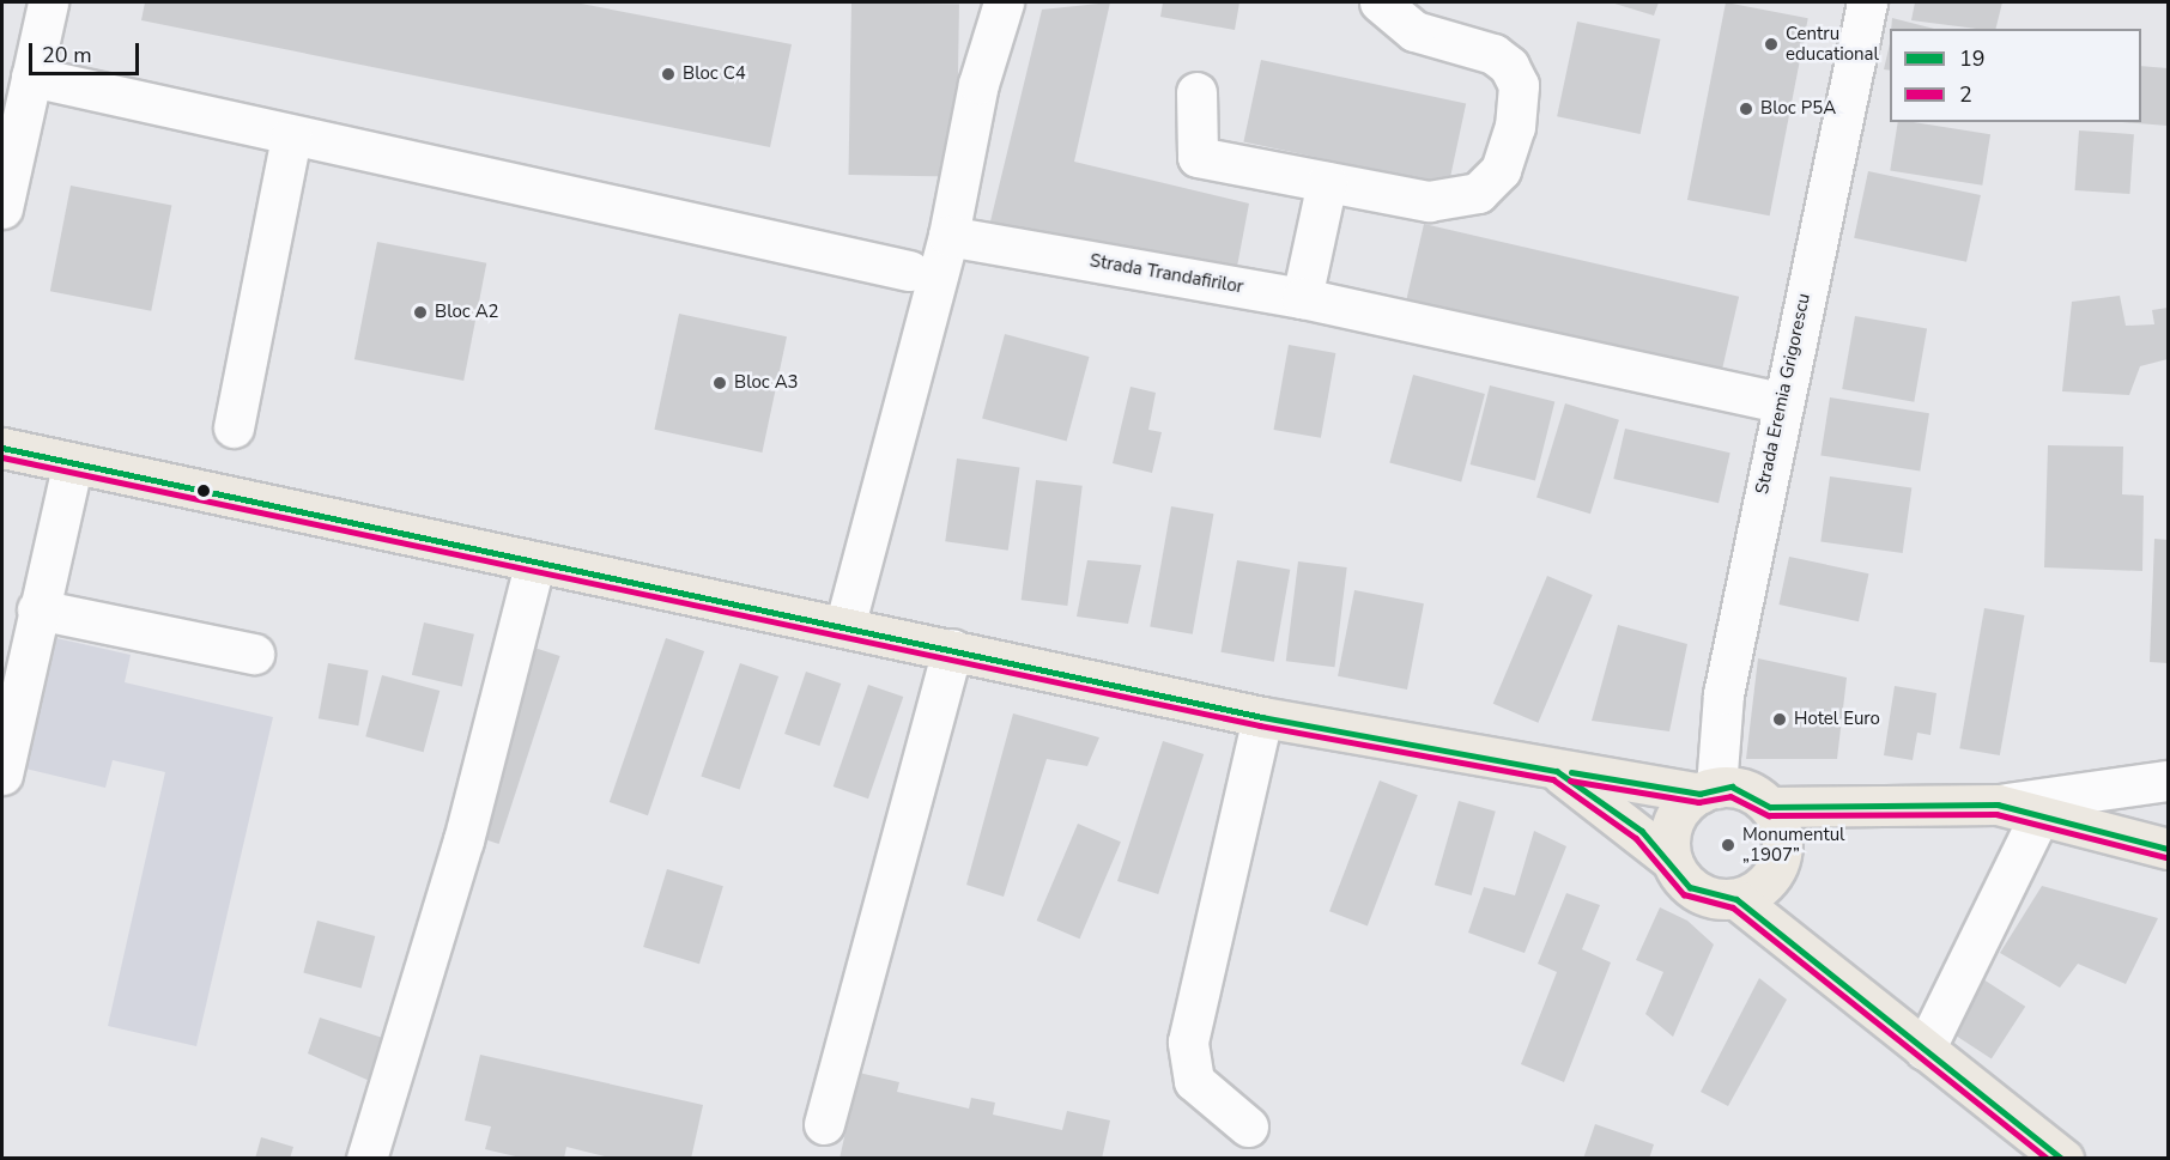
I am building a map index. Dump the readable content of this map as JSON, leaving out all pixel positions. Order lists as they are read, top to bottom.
{
  "streets": {
    "street": ["Strada Trandafirilor", "Strada Eremia Grigorescu"]
  },
  "crossings": [
    ["Strada Trandafirilor", "Strada Eremia Grigorescu"]
  ],
  "places": [
    "Centru educational",
    "Bloc C4",
    "Bloc P5A",
    "Bloc A2",
    "Bloc A3",
    "Hotel Euro",
    "Monumentul „1907”"
  ],
  "lines": ["transit line 19", "transit line 2"],
  "legend": ["19", "2"],
  "scale_bar": "20 m"
}
